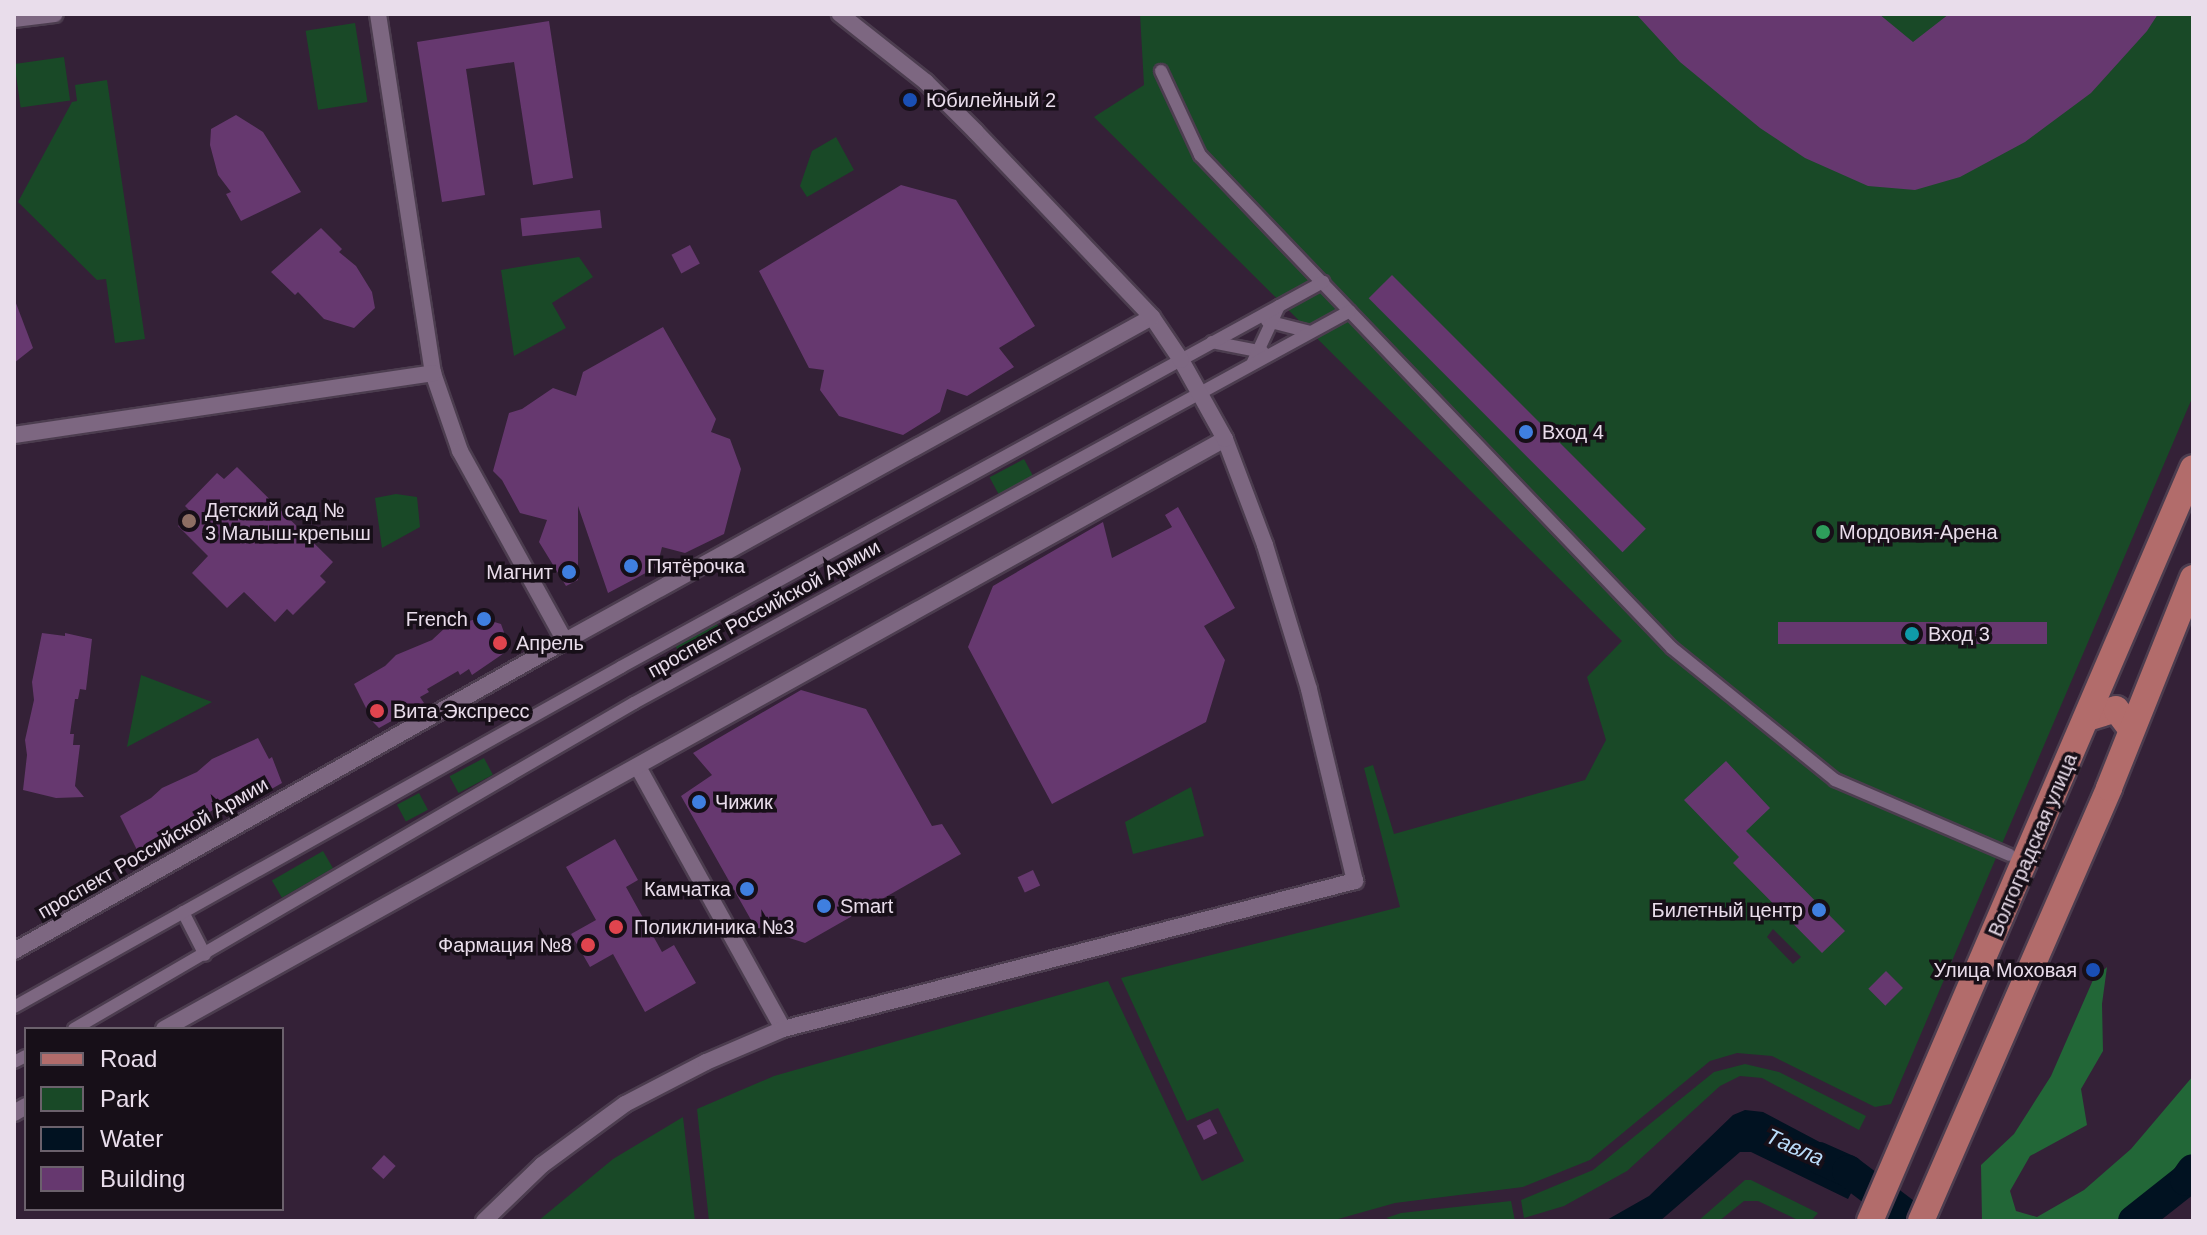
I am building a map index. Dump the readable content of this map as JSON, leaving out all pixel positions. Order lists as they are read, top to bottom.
{
  "streets": {
    "main road": ["Волгоградская улица"],
    "street": ["проспект Российской Армии"]
  },
  "water": ["Тавла"],
  "places": [
    "Юбилейный 2",
    "Вход 4",
    "Детский сад № 3 Малыш-крепыш",
    "Мордовия-Арена",
    "Пятёрочка",
    "Магнит",
    "French",
    "Вход 3",
    "Апрель",
    "Вита Экспресс",
    "Чижик",
    "Камчатка",
    "Smart",
    "Билетный центр",
    "Поликлиника №3",
    "Фармация №8",
    "Улица Моховая"
  ],
  "legend": [
    "Road",
    "Park",
    "Water",
    "Building"
  ]
}
